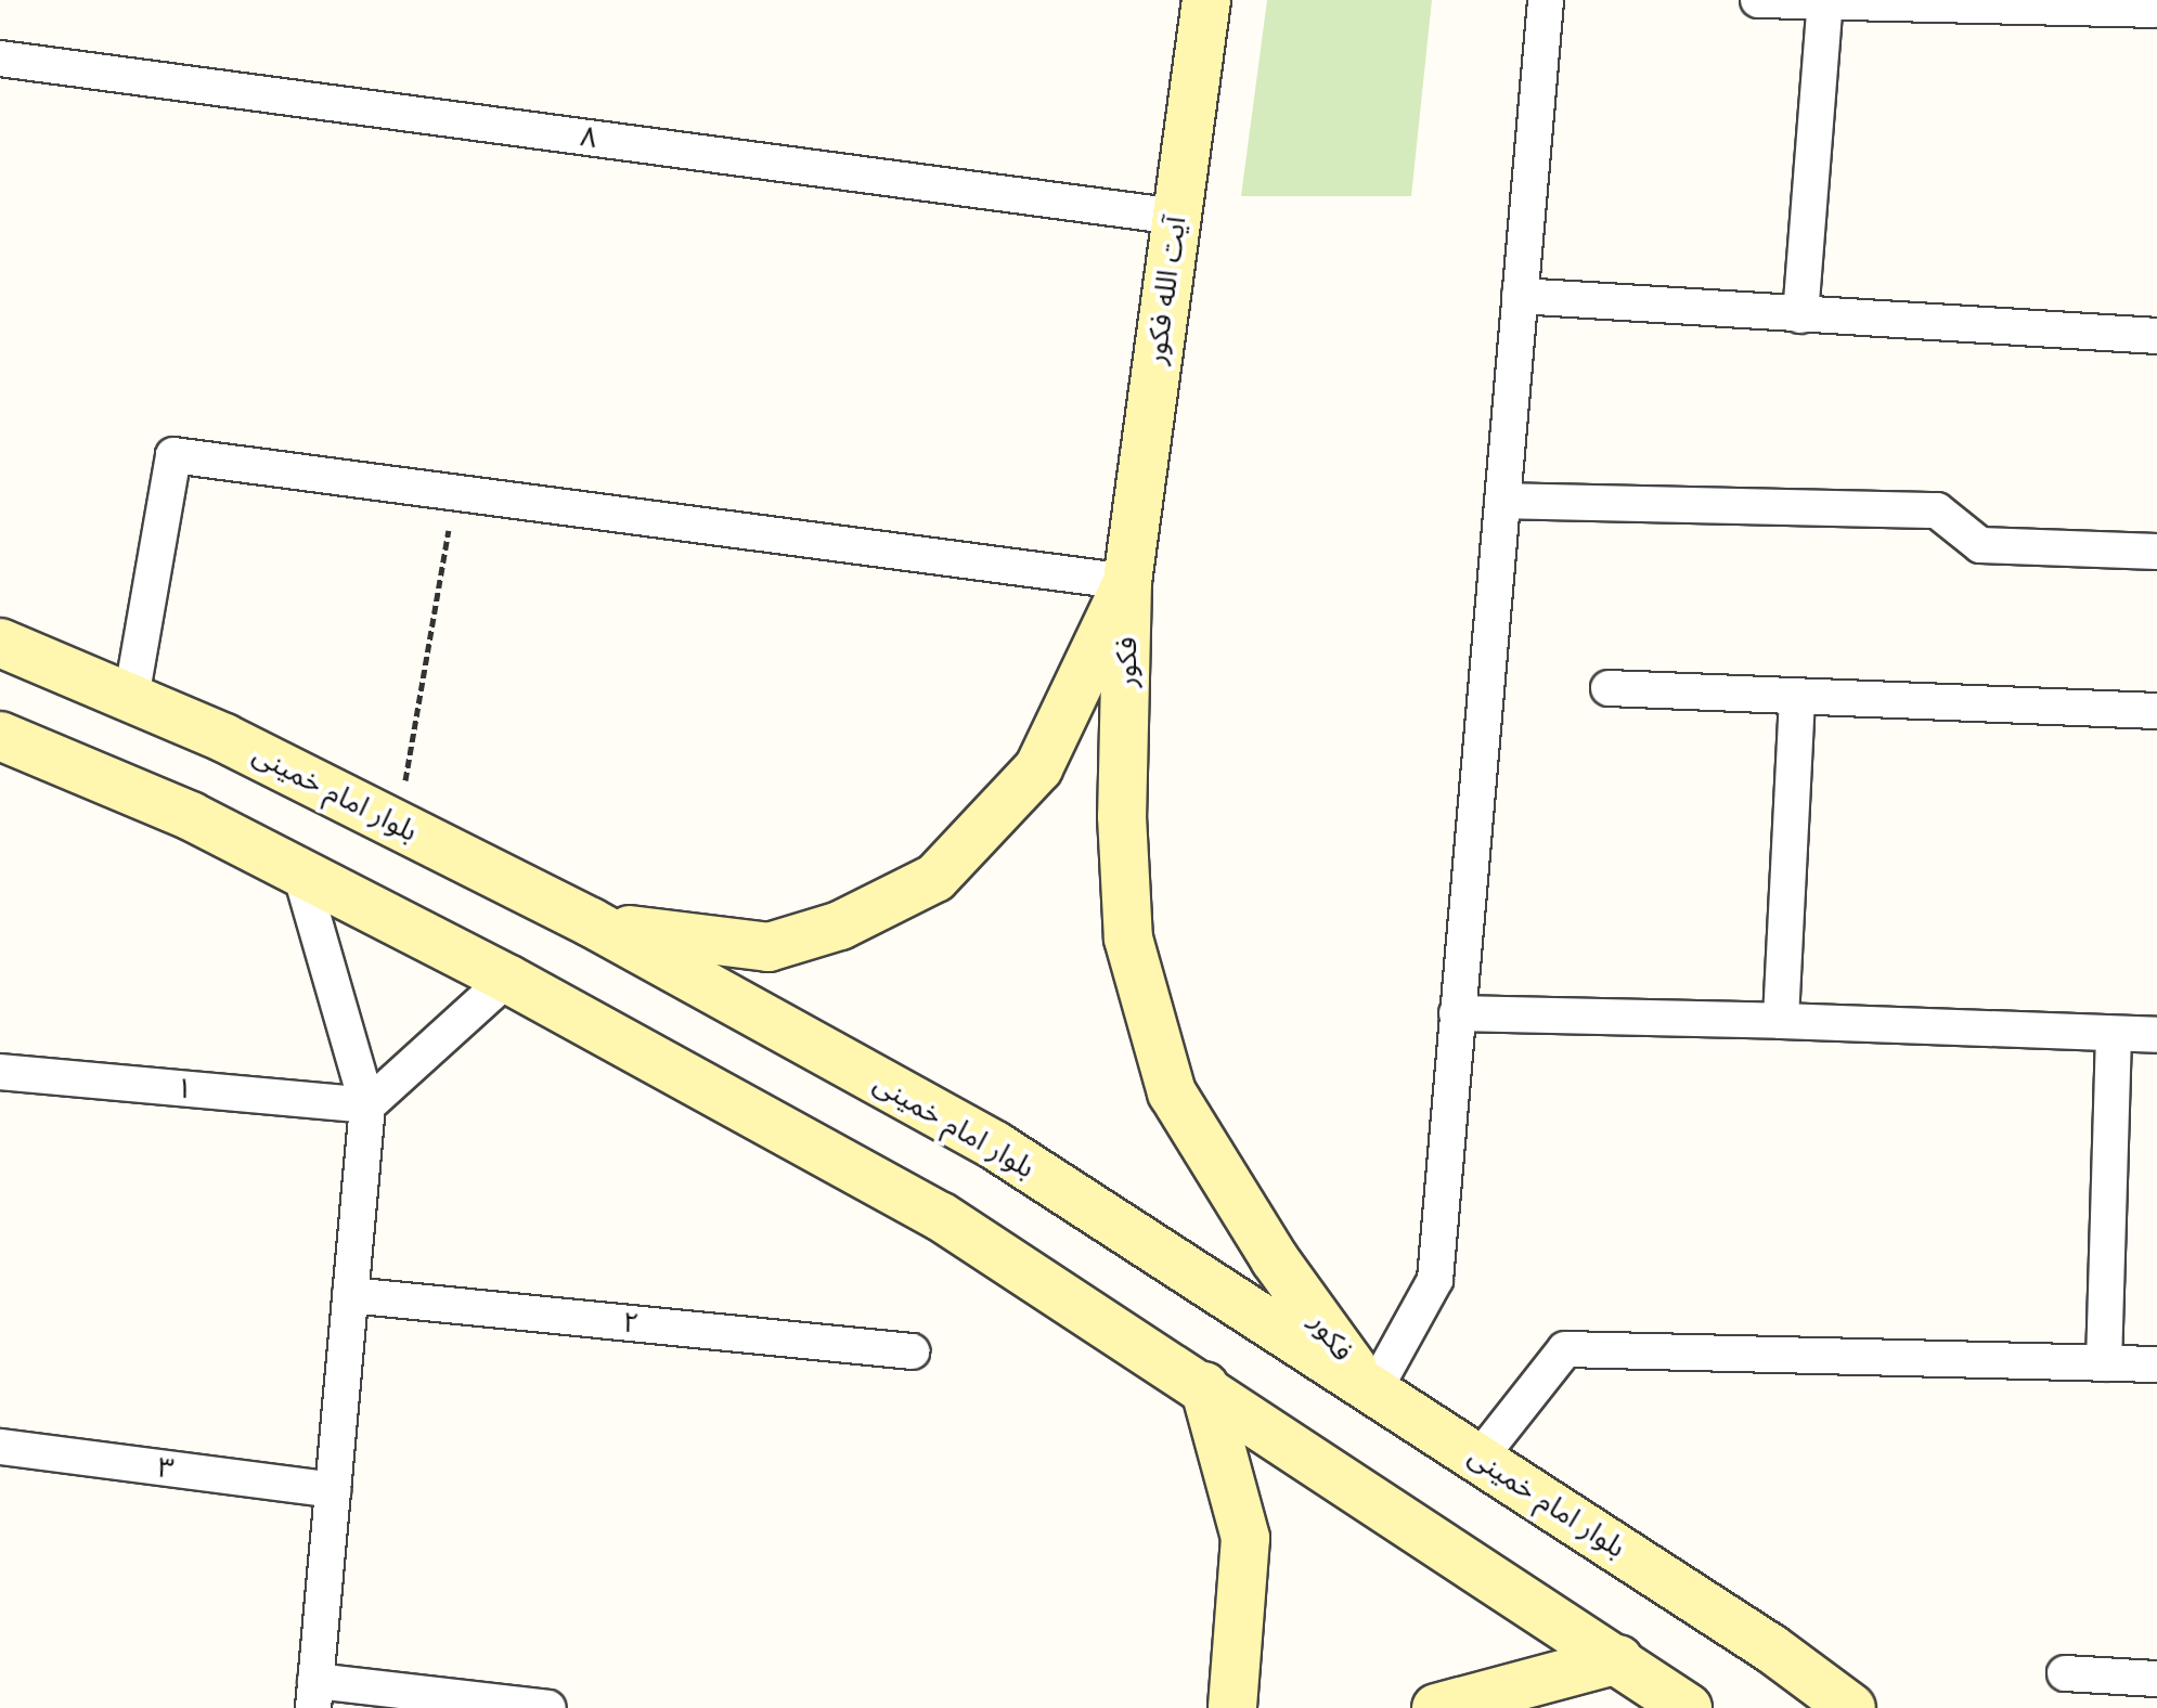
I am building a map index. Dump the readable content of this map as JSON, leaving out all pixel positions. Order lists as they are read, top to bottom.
{
  "streets": {
    "main road": ["آیت الله فکور", "فکور", "بلوار امام خمینی"],
    "street": [
      "۸",
      "۱",
      "۲",
      "۳"
    ]
  },
  "crossings": [
    ["۸", "آیت الله فکور"],
    ["آیت الله فکور", "فکور"],
    ["فکور", "بلوار امام خمینی"]
  ]
}
